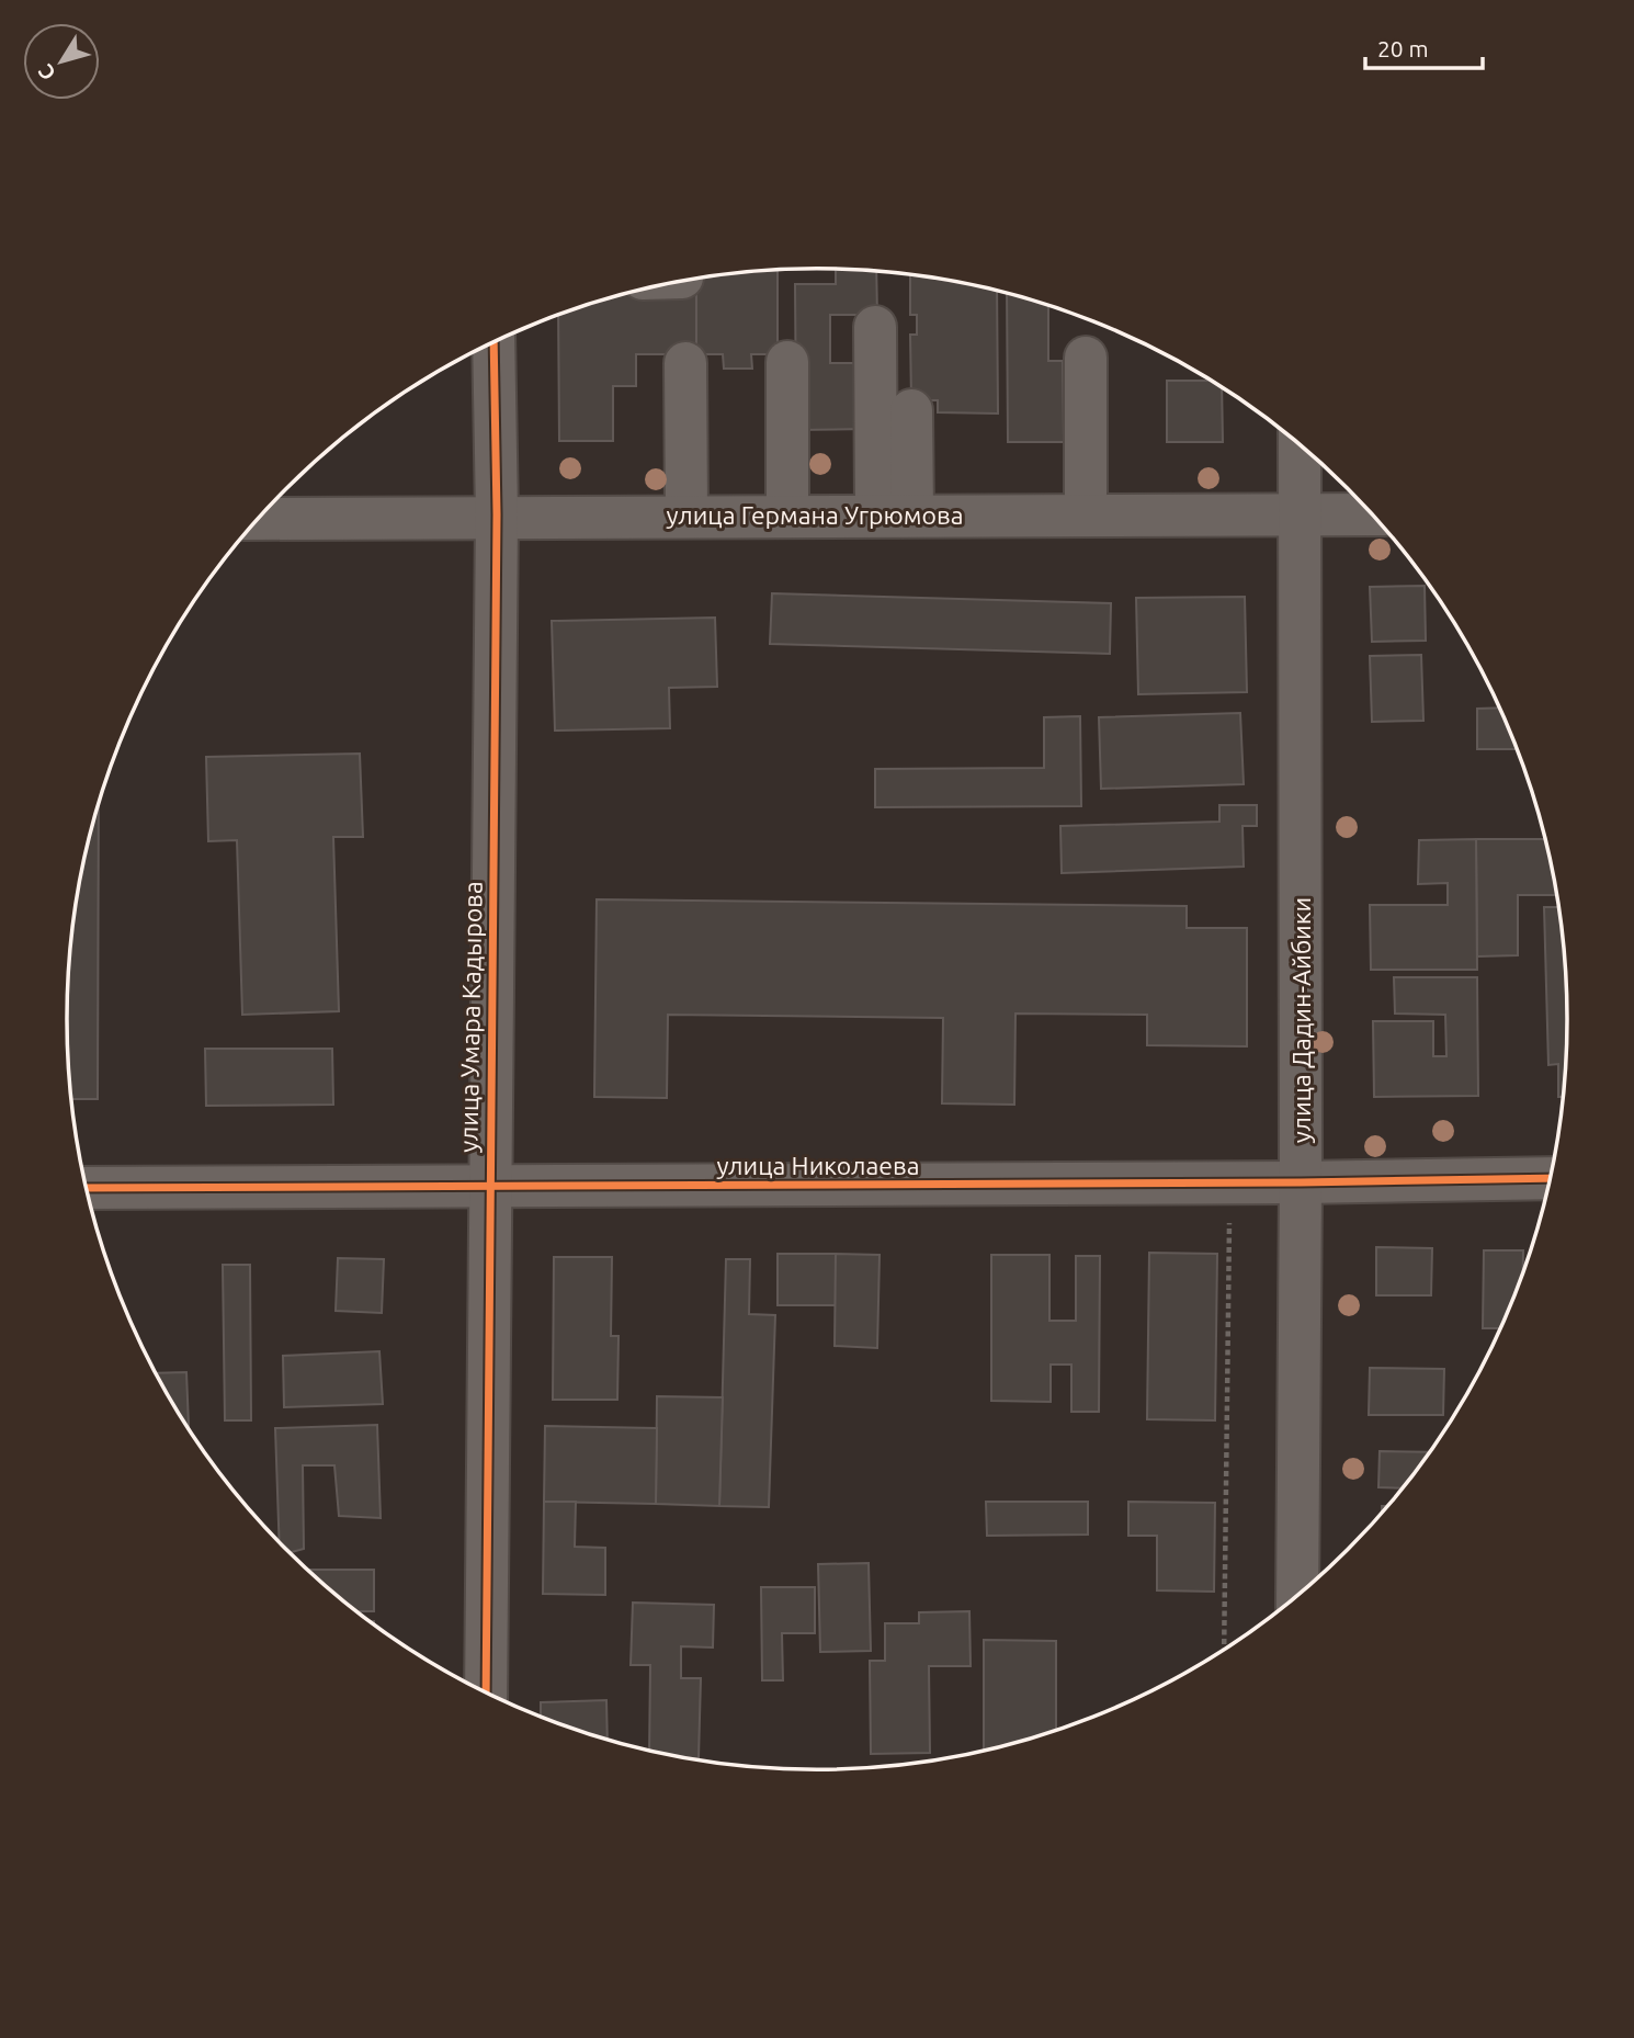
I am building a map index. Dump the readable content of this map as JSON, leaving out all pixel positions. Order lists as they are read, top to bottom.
{
  "streets": {
    "street": [
      "улица Германа Угрюмова",
      "улица Умара Кадырова",
      "улица Дадин-Айбики",
      "улица Николаева"
    ]
  },
  "crossings": [
    ["улица Германа Угрюмова", "улица Умара Кадырова"],
    ["улица Германа Угрюмова", "улица Дадин-Айбики"],
    ["улица Умара Кадырова", "улица Николаева"],
    ["улица Дадин-Айбики", "улица Николаева"]
  ],
  "scale_bar": "20 m",
  "north": "bottom left"
}
